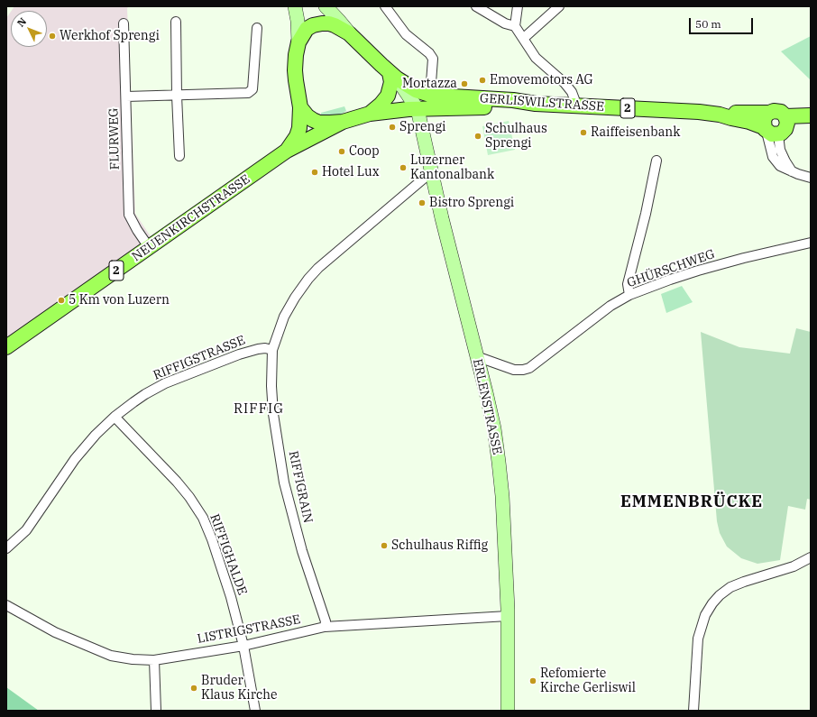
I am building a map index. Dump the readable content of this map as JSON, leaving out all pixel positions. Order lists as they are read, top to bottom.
{
  "streets": {
    "main road": ["GERLISWILSTRASSE", "2", "NEUENKIRCHSTRASSE"],
    "street": [
      "FLURWEG",
      "GHÜRSCHWEG",
      "RIFFIGSTRASSE",
      "ERLENSTRASSE",
      "RIFFIGRAIN",
      "RIFFIGHALDE",
      "LISTRIGSTRASSE"
    ]
  },
  "crossings": [
    ["GERLISWILSTRASSE", "2"],
    ["2", "NEUENKIRCHSTRASSE"],
    ["2", "ERLENSTRASSE"],
    ["FLURWEG", "NEUENKIRCHSTRASSE"],
    ["GHÜRSCHWEG", "ERLENSTRASSE"],
    ["RIFFIGSTRASSE", "RIFFIGRAIN"],
    ["RIFFIGSTRASSE", "RIFFIGHALDE"],
    ["ERLENSTRASSE", "LISTRIGSTRASSE"],
    ["RIFFIGRAIN", "LISTRIGSTRASSE"],
    ["RIFFIGHALDE", "LISTRIGSTRASSE"]
  ],
  "districts": ["RIFFIG", "EMMENBRÜCKE"],
  "places": [
    "Werkhof Sprengi",
    "Emovemotors AG",
    "Mortazza",
    "Sprengi",
    "Raiffeisenbank",
    "Schulhaus Sprengi",
    "Coop",
    "Luzerner Kantonalbank",
    "Hotel Lux",
    "Bistro Sprengi",
    "5 Km von Luzern",
    "Schulhaus Riffig",
    "Refomierte Kirche Gerliswil",
    "Bruder Klaus Kirche"
  ],
  "scale_bar": "50 m",
  "north": "top left"
}
